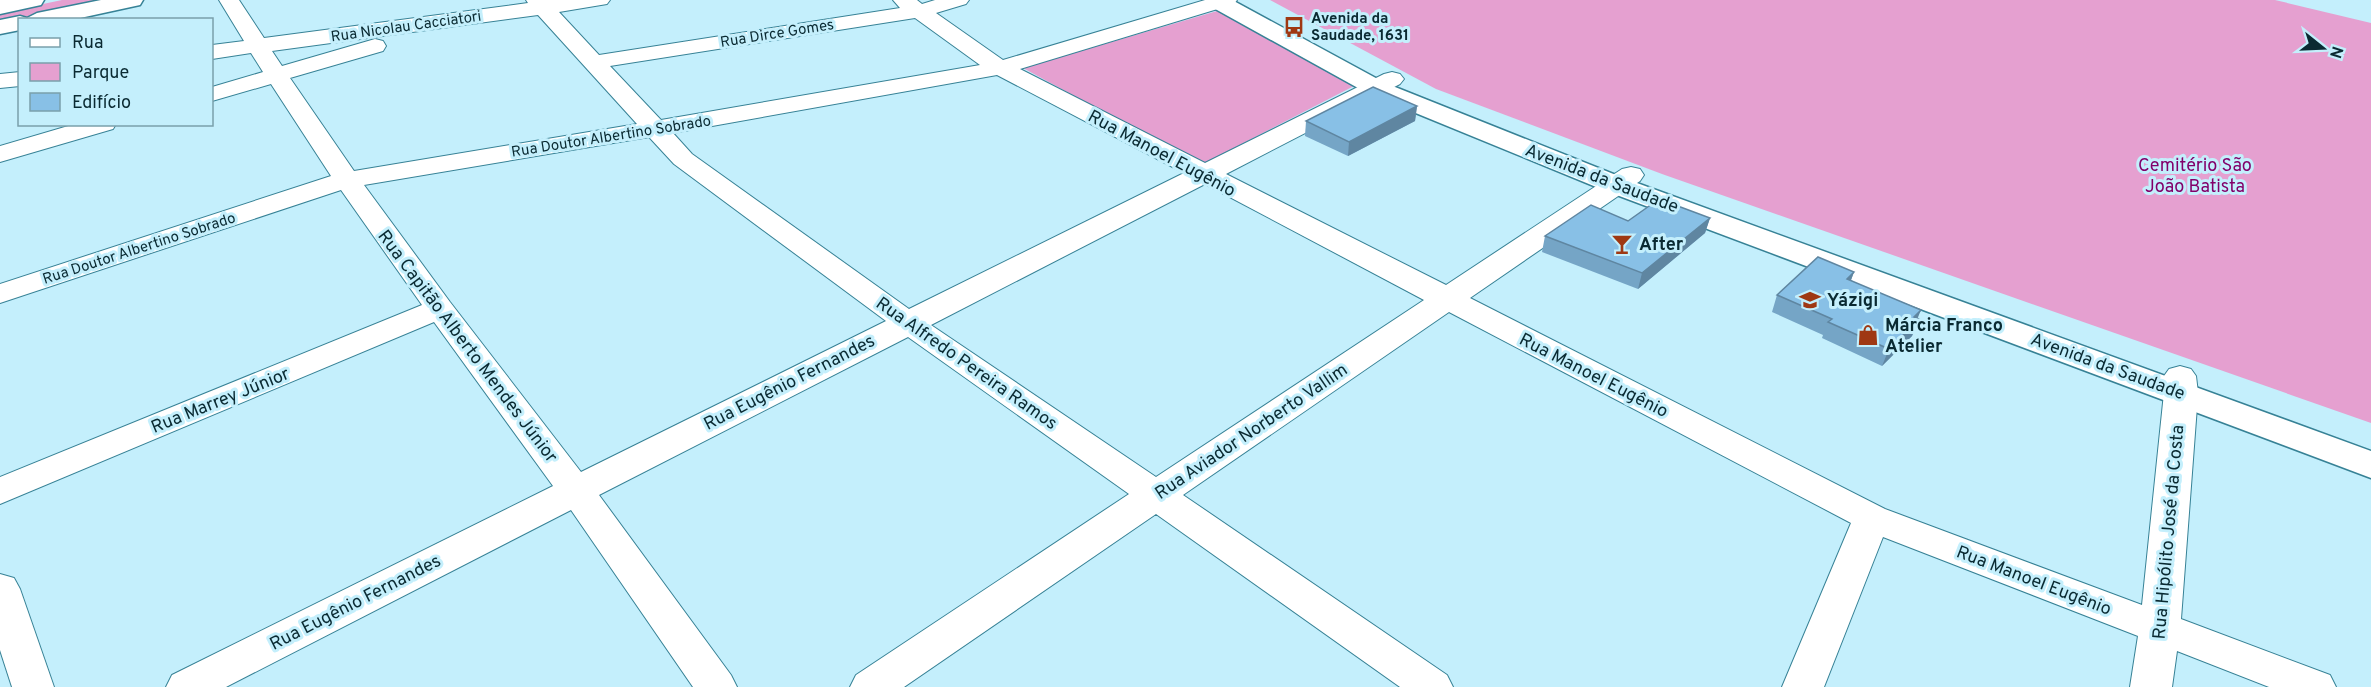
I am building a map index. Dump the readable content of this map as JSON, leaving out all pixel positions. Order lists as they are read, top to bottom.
{
  "streets": {
    "main road": ["Avenida da Saudade"],
    "street": [
      "Rua Nicolau Cacciatori",
      "Rua Dirce Gomes",
      "Rua Doutor Albertino Sobrado",
      "Rua Manoel Eugênio",
      "Rua Capitão Alberto Mendes Júnior",
      "Rua Alfredo Pereira Ramos",
      "Rua Eugênio Fernandes",
      "Rua Marrey Júnior",
      "Rua Aviador Norberto Vallim",
      "Rua Hipólito José da Costa"
    ]
  },
  "crossings": [
    ["Rua Nicolau Cacciatori", "Rua Capitão Alberto Mendes Júnior"],
    ["Rua Nicolau Cacciatori", "Rua Alfredo Pereira Ramos"],
    ["Rua Dirce Gomes", "Rua Manoel Eugênio"],
    ["Rua Dirce Gomes", "Rua Alfredo Pereira Ramos"],
    ["Rua Doutor Albertino Sobrado", "Rua Manoel Eugênio"],
    ["Rua Doutor Albertino Sobrado", "Avenida da Saudade"],
    ["Rua Doutor Albertino Sobrado", "Rua Capitão Alberto Mendes Júnior"],
    ["Rua Doutor Albertino Sobrado", "Rua Alfredo Pereira Ramos"],
    ["Rua Manoel Eugênio", "Rua Eugênio Fernandes"],
    ["Rua Manoel Eugênio", "Rua Aviador Norberto Vallim"],
    ["Rua Manoel Eugênio", "Rua Hipólito José da Costa"],
    ["Avenida da Saudade", "Rua Eugênio Fernandes"],
    ["Avenida da Saudade", "Rua Aviador Norberto Vallim"],
    ["Avenida da Saudade", "Rua Hipólito José da Costa"],
    ["Rua Capitão Alberto Mendes Júnior", "Rua Eugênio Fernandes"],
    ["Rua Capitão Alberto Mendes Júnior", "Rua Marrey Júnior"],
    ["Rua Alfredo Pereira Ramos", "Rua Eugênio Fernandes"],
    ["Rua Alfredo Pereira Ramos", "Rua Aviador Norberto Vallim"]
  ],
  "parks": ["Cemitério São João Batista"],
  "places": {
    "bus stop": ["Avenida da Saudade, 1631"],
    "bar": ["After"],
    "school or university": ["Yázigi"],
    "shop": ["Márcia Franco Atelier"]
  },
  "legend": ["Rua", "Parque", "Edifício"],
  "north": "right"
}
